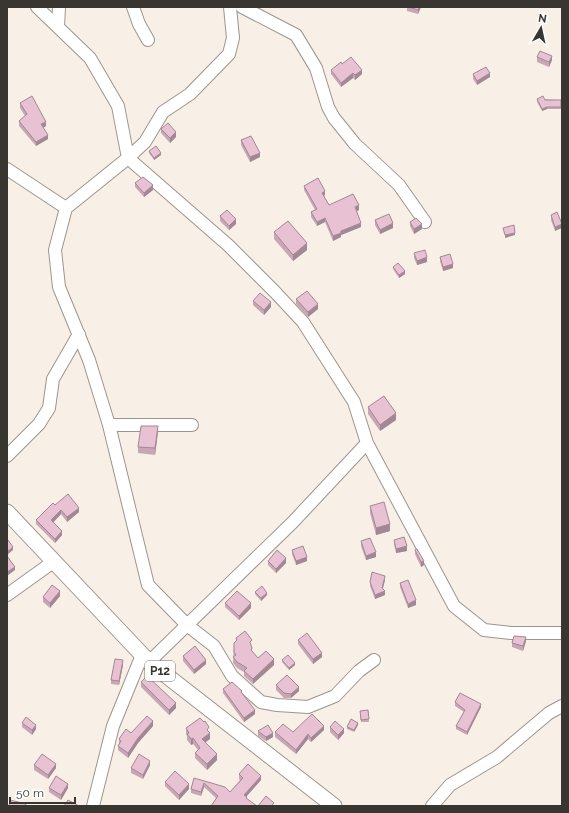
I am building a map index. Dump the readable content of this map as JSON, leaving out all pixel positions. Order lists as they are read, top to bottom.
{
  "streets": {
    "main road": ["P12"]
  },
  "scale_bar": "50 m",
  "north": "top"
}
